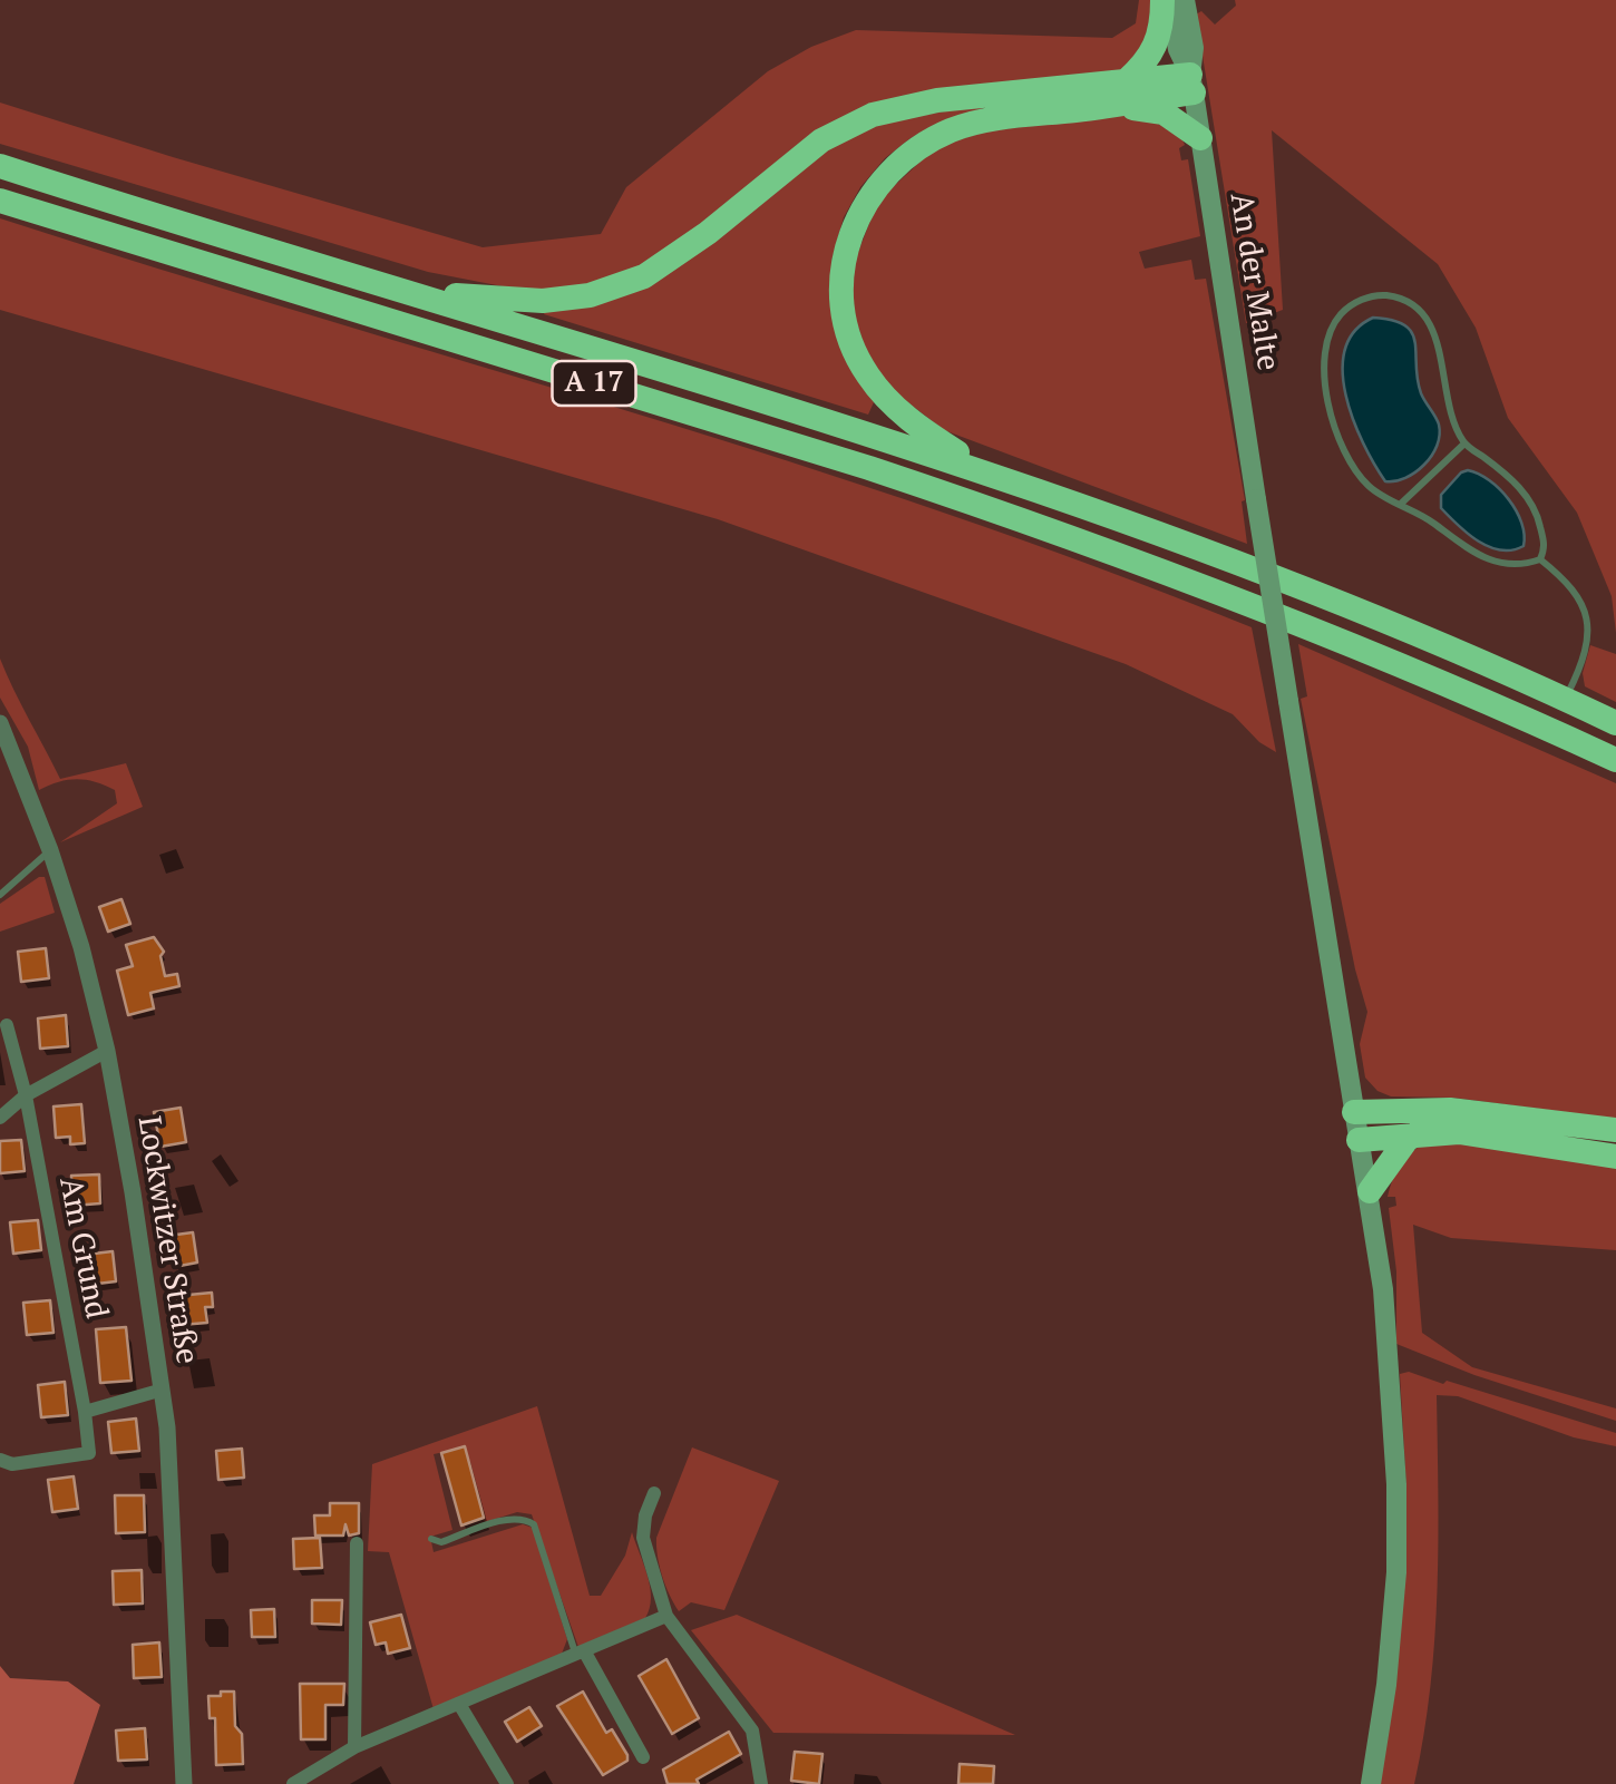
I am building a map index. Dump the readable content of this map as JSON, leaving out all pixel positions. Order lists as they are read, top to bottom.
{
  "streets": {
    "highway": ["A 17"],
    "main road": ["An der Malte"],
    "street": ["Lockwitzer Straße", "Am Grund"]
  }
}
